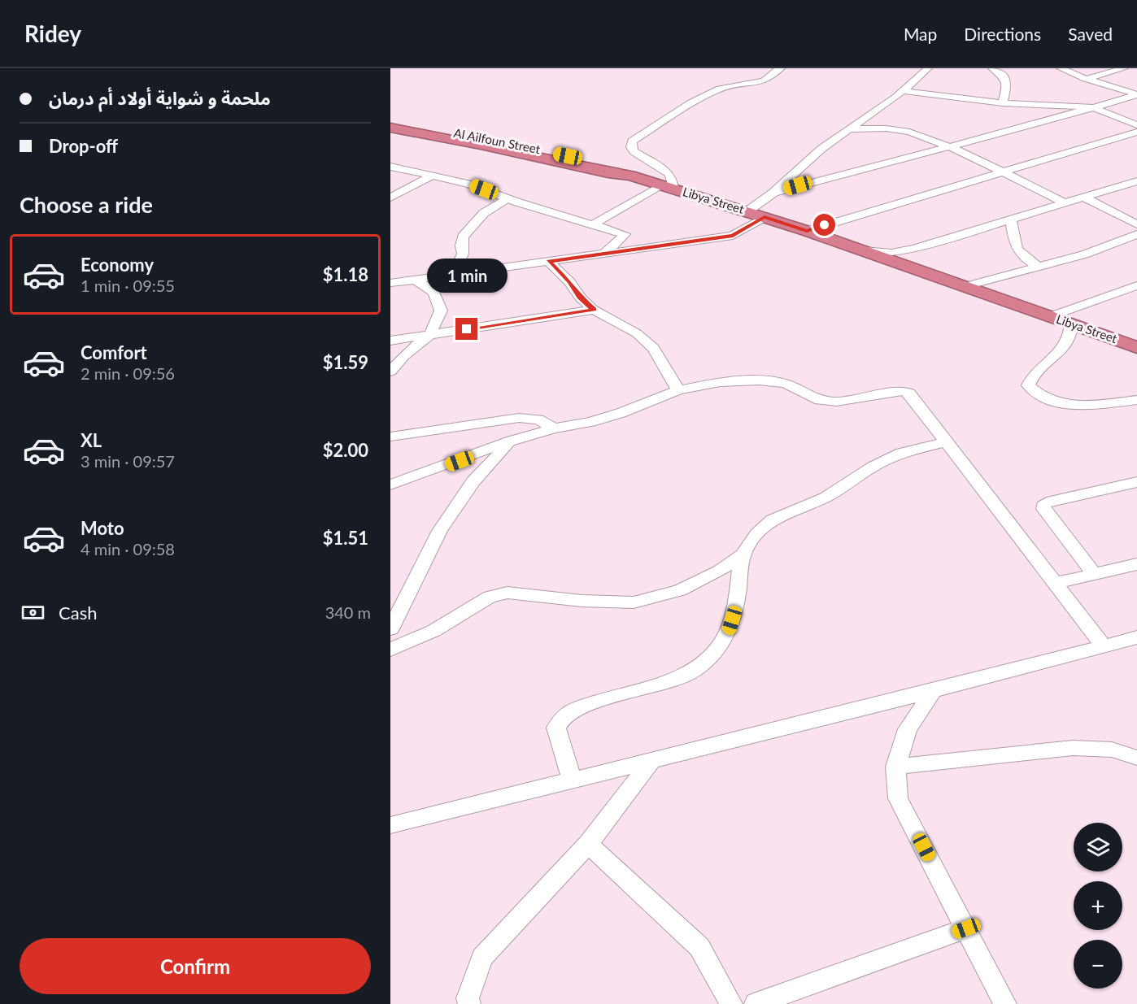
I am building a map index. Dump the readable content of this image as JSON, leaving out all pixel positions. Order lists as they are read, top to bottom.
{
  "streets": {
    "highway": ["Al Ailfoun Street", "Libya Street"]
  },
  "crossings": [
    ["Al Ailfoun Street", "Libya Street"]
  ],
  "page": {
    "header": "Ridey",
    "nav": ["Map", "Directions", "Saved"],
    "banner": ["ملحمة و شواية أولاد أم درمان", "Drop-off"],
    "heading": "Choose a ride",
    "list": [
      {
        "name": "Economy",
        "note": "1 min · 09:55",
        "value": "$1.18"
      },
      {
        "name": "Comfort",
        "note": "2 min · 09:56",
        "value": "$1.59"
      },
      {
        "name": "XL",
        "note": "3 min · 09:57",
        "value": "$2.00"
      },
      {
        "name": "Moto",
        "note": "4 min · 09:58",
        "value": "$1.51"
      }
    ],
    "bubble": "1 min",
    "pay": ["Cash", "340 m"],
    "map_buttons": ["+", "−"],
    "buttons": "Confirm"
  }
}
